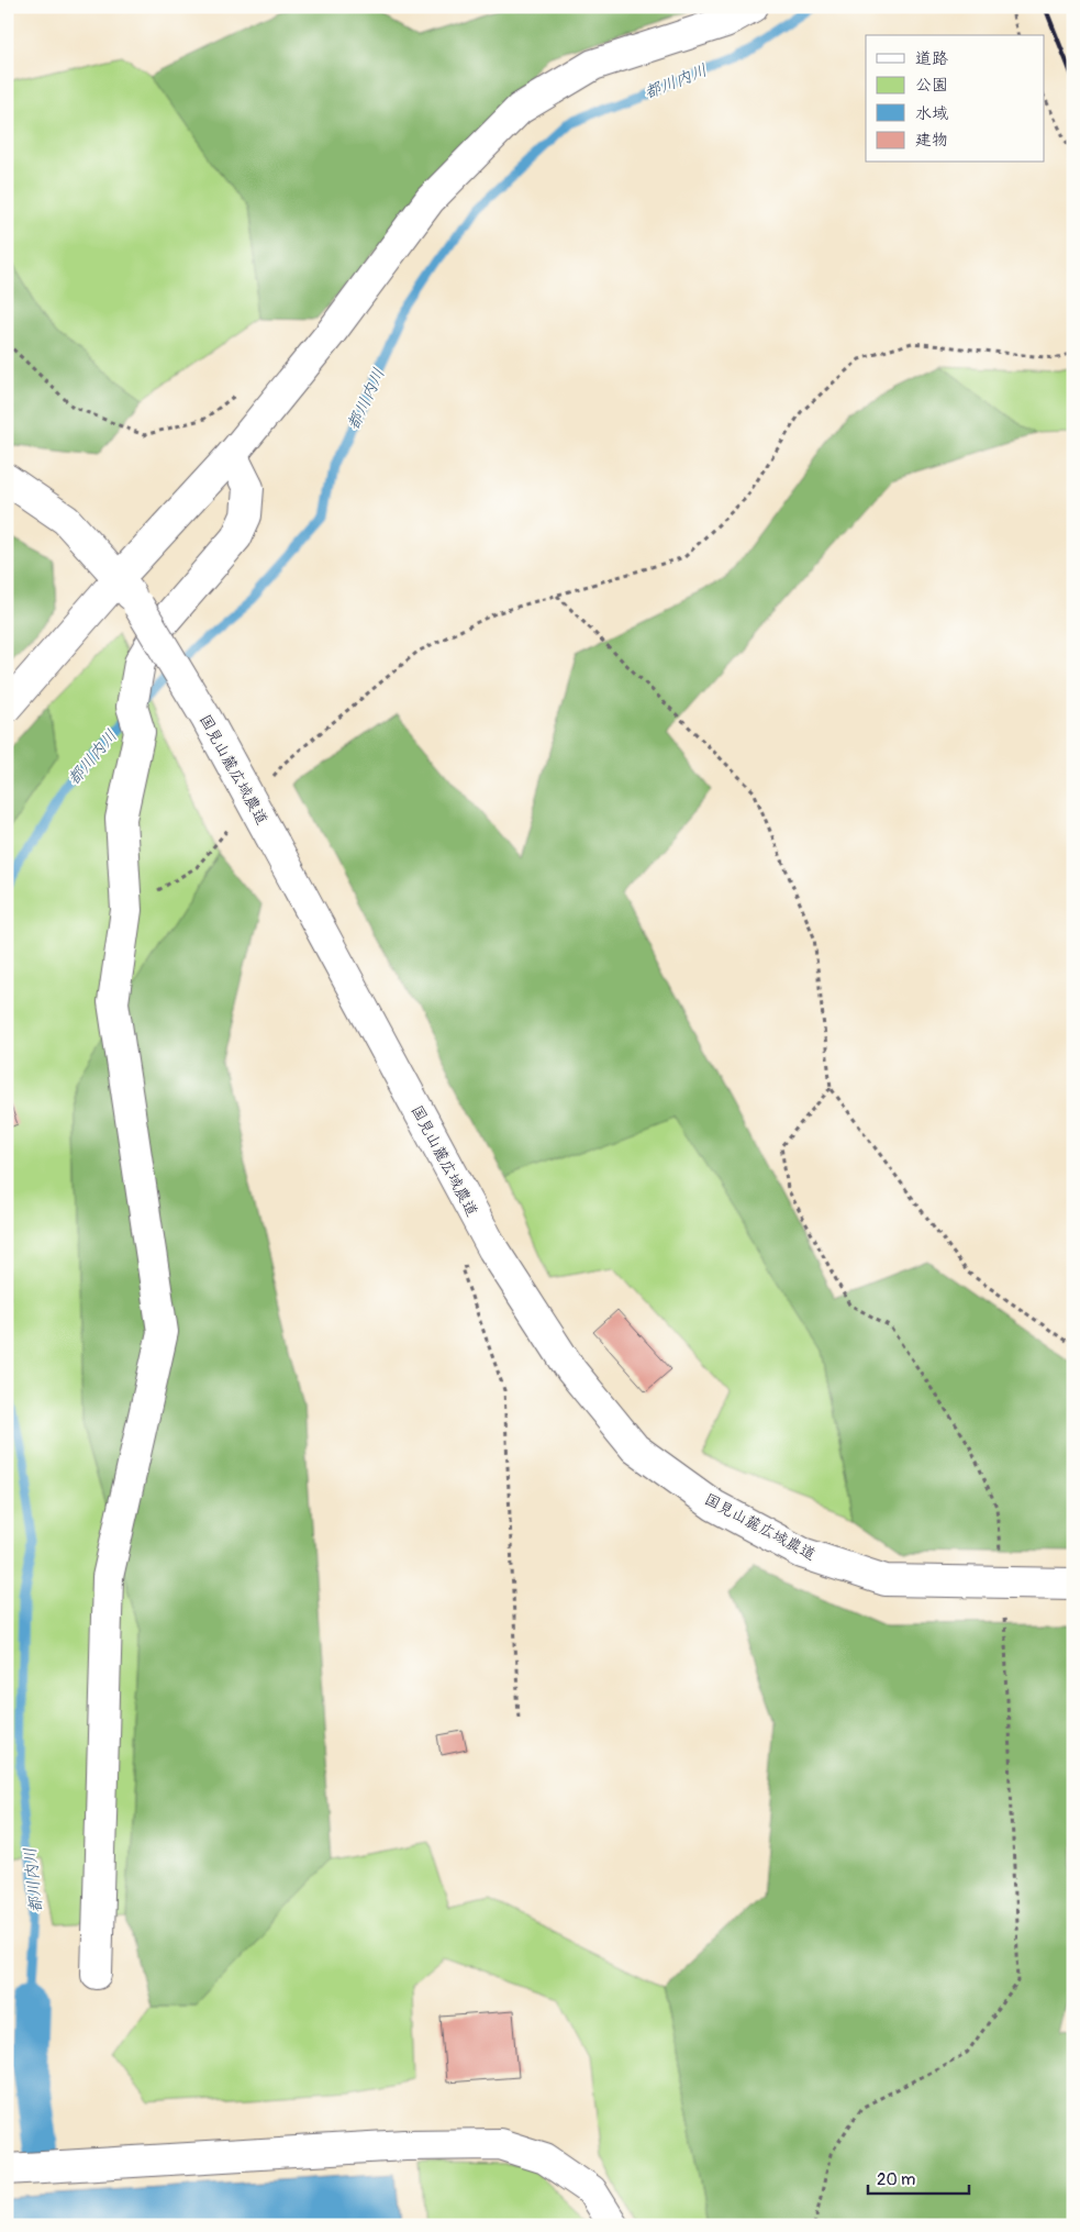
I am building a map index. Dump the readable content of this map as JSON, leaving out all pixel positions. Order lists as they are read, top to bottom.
{
  "streets": {
    "street": ["国見山麓広域農道"]
  },
  "water": ["都川内川"],
  "legend": [
    "道路",
    "公園",
    "水域",
    "建物"
  ],
  "scale_bar": "20 m"
}
